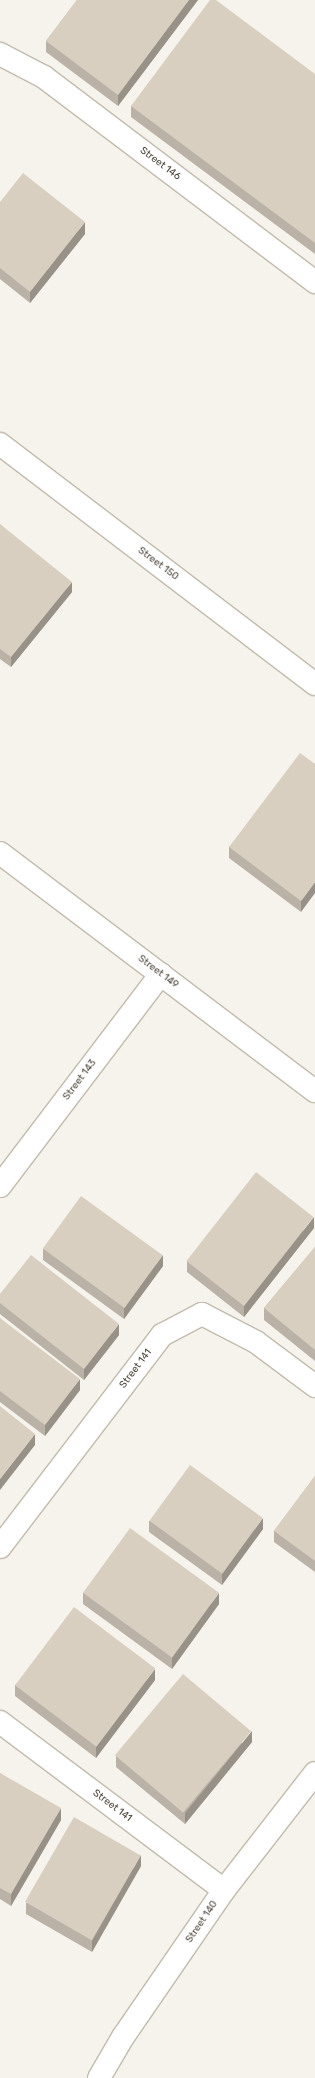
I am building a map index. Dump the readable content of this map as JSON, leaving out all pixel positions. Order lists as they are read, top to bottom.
{
  "streets": {
    "street": [
      "Street 146",
      "Street 150",
      "Street 149",
      "Street 143",
      "Street 141",
      "Street 140"
    ]
  },
  "crossings": [
    ["Street 149", "Street 143"],
    ["Street 141", "Street 140"]
  ]
}
